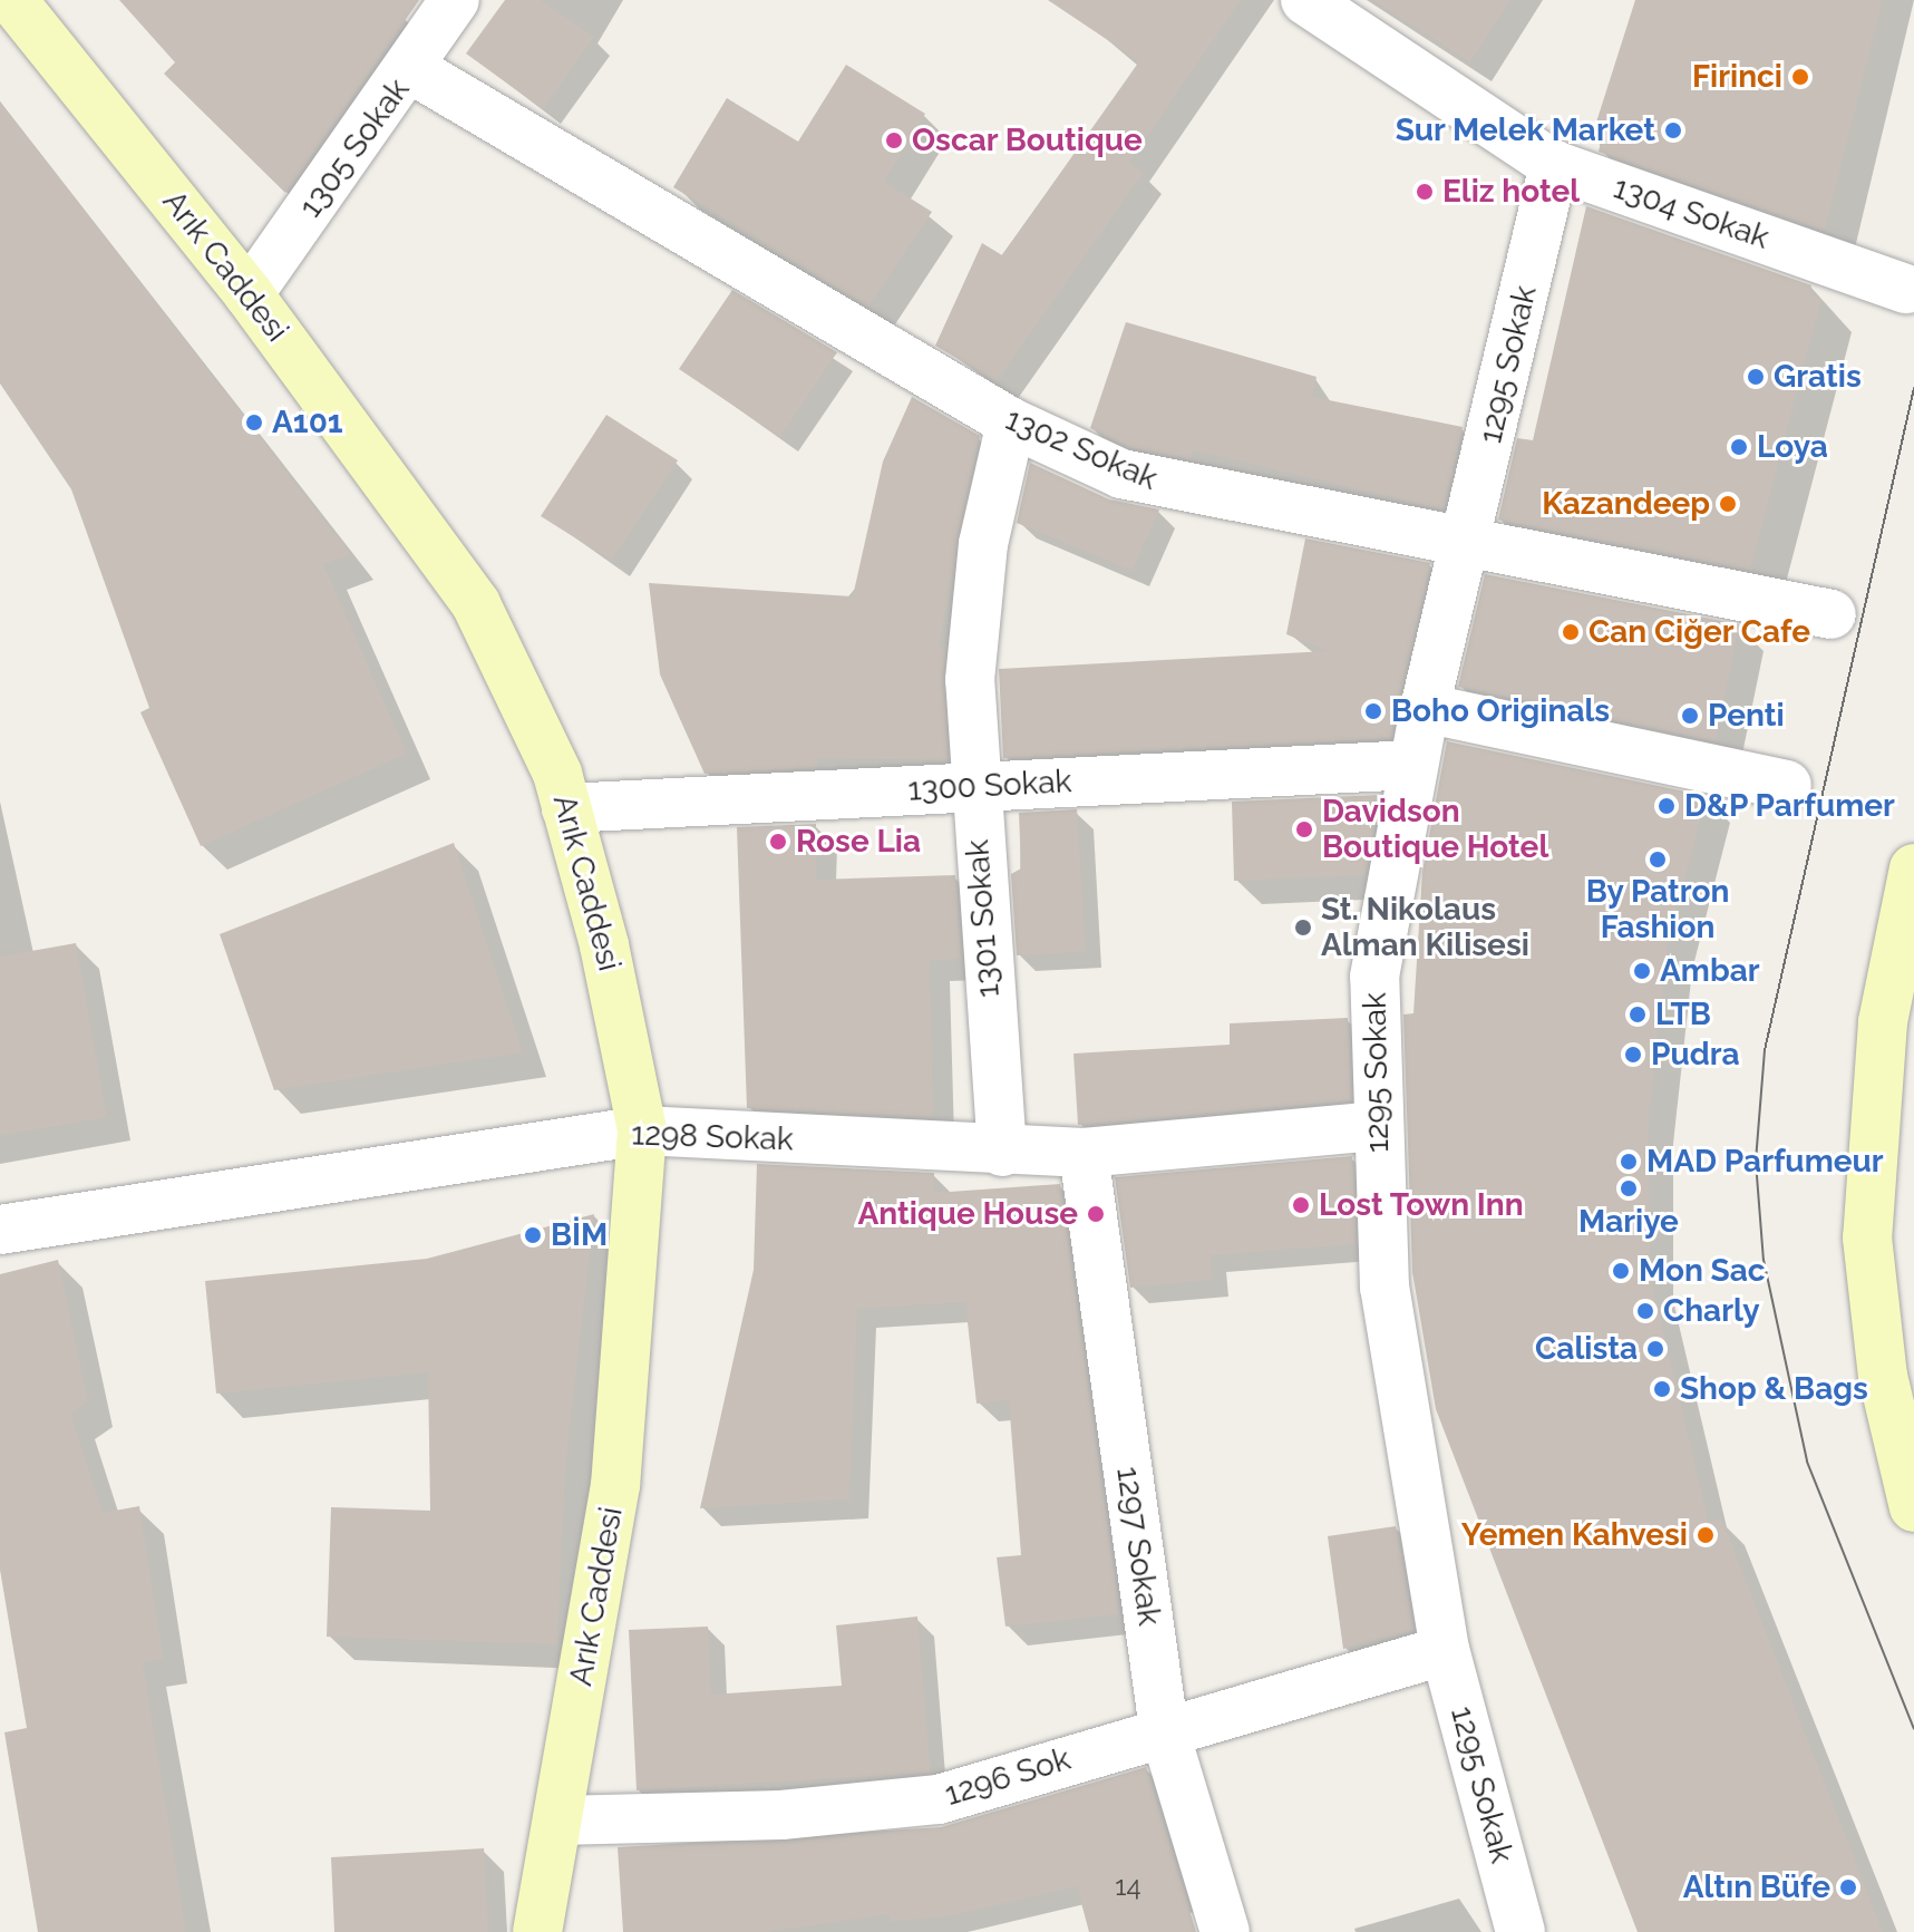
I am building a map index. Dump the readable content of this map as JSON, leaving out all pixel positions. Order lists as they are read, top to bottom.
{
  "streets": {
    "street": [
      "1305 Sokak",
      "1304 Sokak",
      "Arık Caddesi",
      "1295 Sokak",
      "1302 Sokak",
      "1300 Sokak",
      "1301 Sokak",
      "1298 Sokak",
      "1297 Sokak",
      "1296 Sok"
    ]
  },
  "crossings": [
    ["1305 Sokak", "Arık Caddesi"],
    ["1305 Sokak", "1302 Sokak"],
    ["1304 Sokak", "1295 Sokak"],
    ["Arık Caddesi", "1300 Sokak"],
    ["Arık Caddesi", "1298 Sokak"],
    ["Arık Caddesi", "1296 Sok"],
    ["1295 Sokak", "1302 Sokak"],
    ["1295 Sokak", "1300 Sokak"],
    ["1295 Sokak", "1298 Sokak"],
    ["1295 Sokak", "1296 Sok"],
    ["1302 Sokak", "1301 Sokak"],
    ["1300 Sokak", "1301 Sokak"],
    ["1301 Sokak", "1298 Sokak"],
    ["1298 Sokak", "1297 Sokak"],
    ["1297 Sokak", "1296 Sok"]
  ],
  "places": [
    "Firinci",
    "Sur Melek Market",
    "Oscar Boutique",
    "Eliz hotel",
    "Gratis",
    "А101",
    "Loya",
    "Kazandeep",
    "Can Ciğer Cafe",
    "Boho Originals",
    "Penti",
    "D&P Parfumer",
    "Davidson Boutique Hotel",
    "Rose Lia",
    "By Patron Fashion",
    "St. Nikolaus Alman Kilisesi",
    "Ambar",
    "LTB",
    "Pudra",
    "MAD Parfumeur",
    "Mariye",
    "Lost Town Inn",
    "Antique House",
    "BİM",
    "Mon Sac",
    "Charly",
    "Calista",
    "Shop & Bags",
    "Yemen Kahvesi",
    "Altın Büfe"
  ],
  "house_numbers": ["14"]
}
